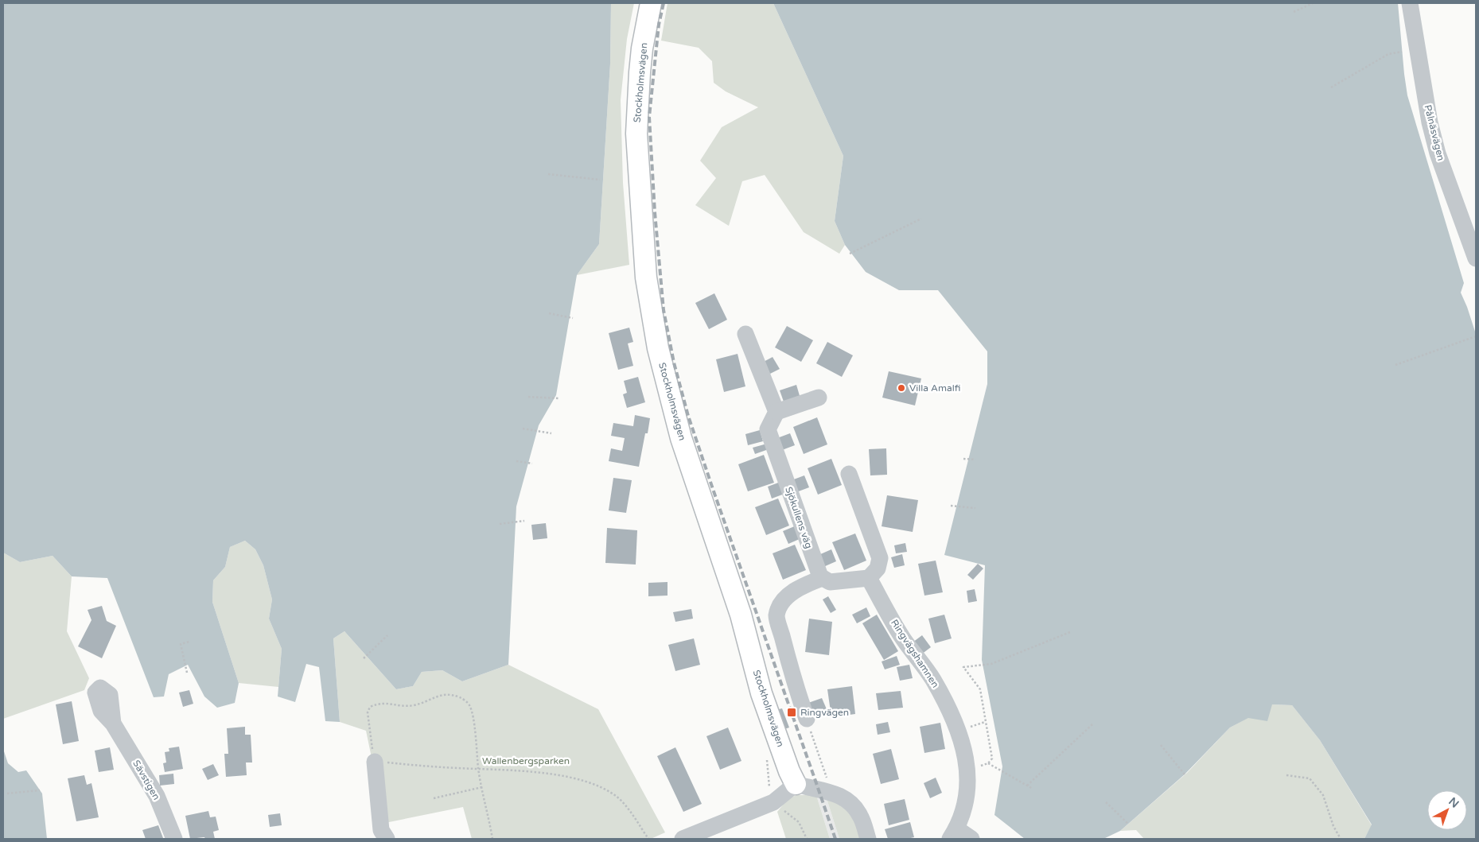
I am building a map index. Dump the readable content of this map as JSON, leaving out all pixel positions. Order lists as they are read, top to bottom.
{
  "streets": {
    "main road": ["Stockholmsvägen"],
    "street": [
      "Pålnäsvägen",
      "Sjökullens väg",
      "Ringvägshamnen",
      "Sävstigen"
    ]
  },
  "parks": ["Wallenbergsparken"],
  "places": {
    "other": ["Villa Amalfi"],
    "transit": ["Ringvägen"]
  },
  "north": "top right"
}
